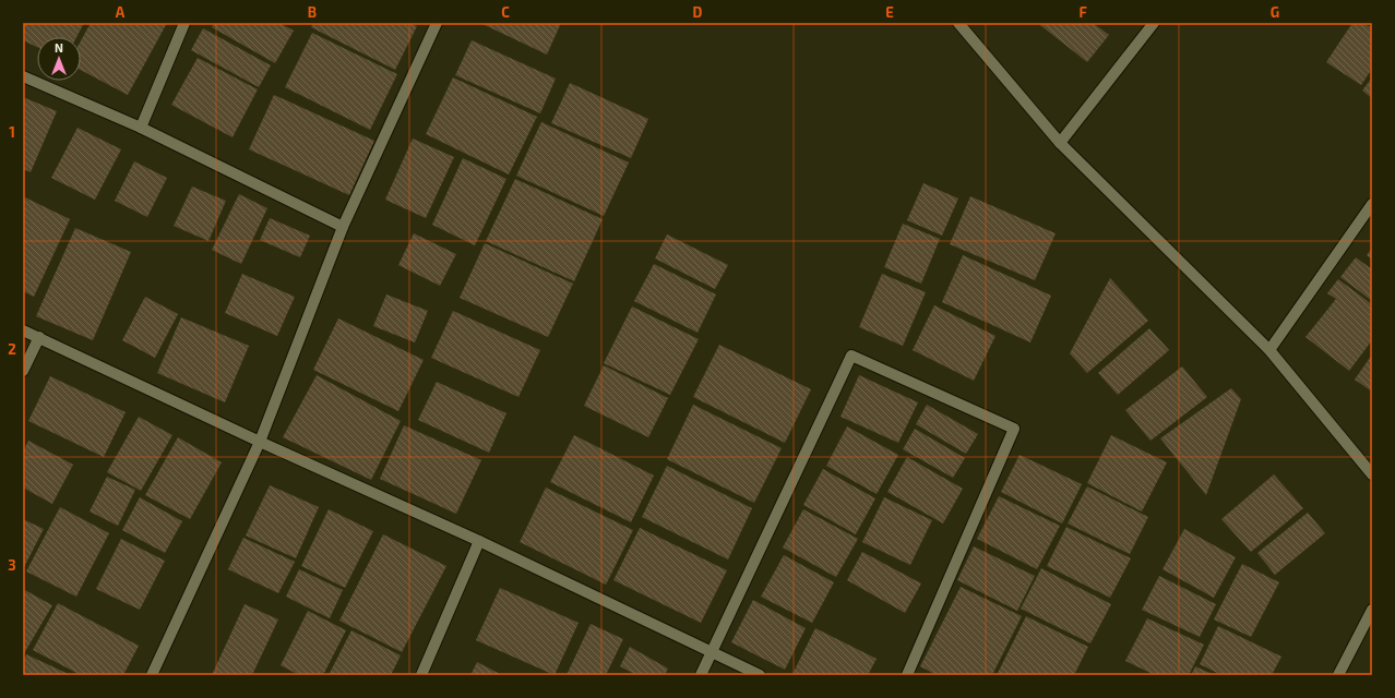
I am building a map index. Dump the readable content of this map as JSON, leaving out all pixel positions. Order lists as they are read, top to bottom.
{
  "north": "top",
  "grid": {
    "columns": [
      "A",
      "B",
      "C",
      "D",
      "E",
      "F",
      "G"
    ],
    "rows": ["1", "2", "3"]
  }
}
